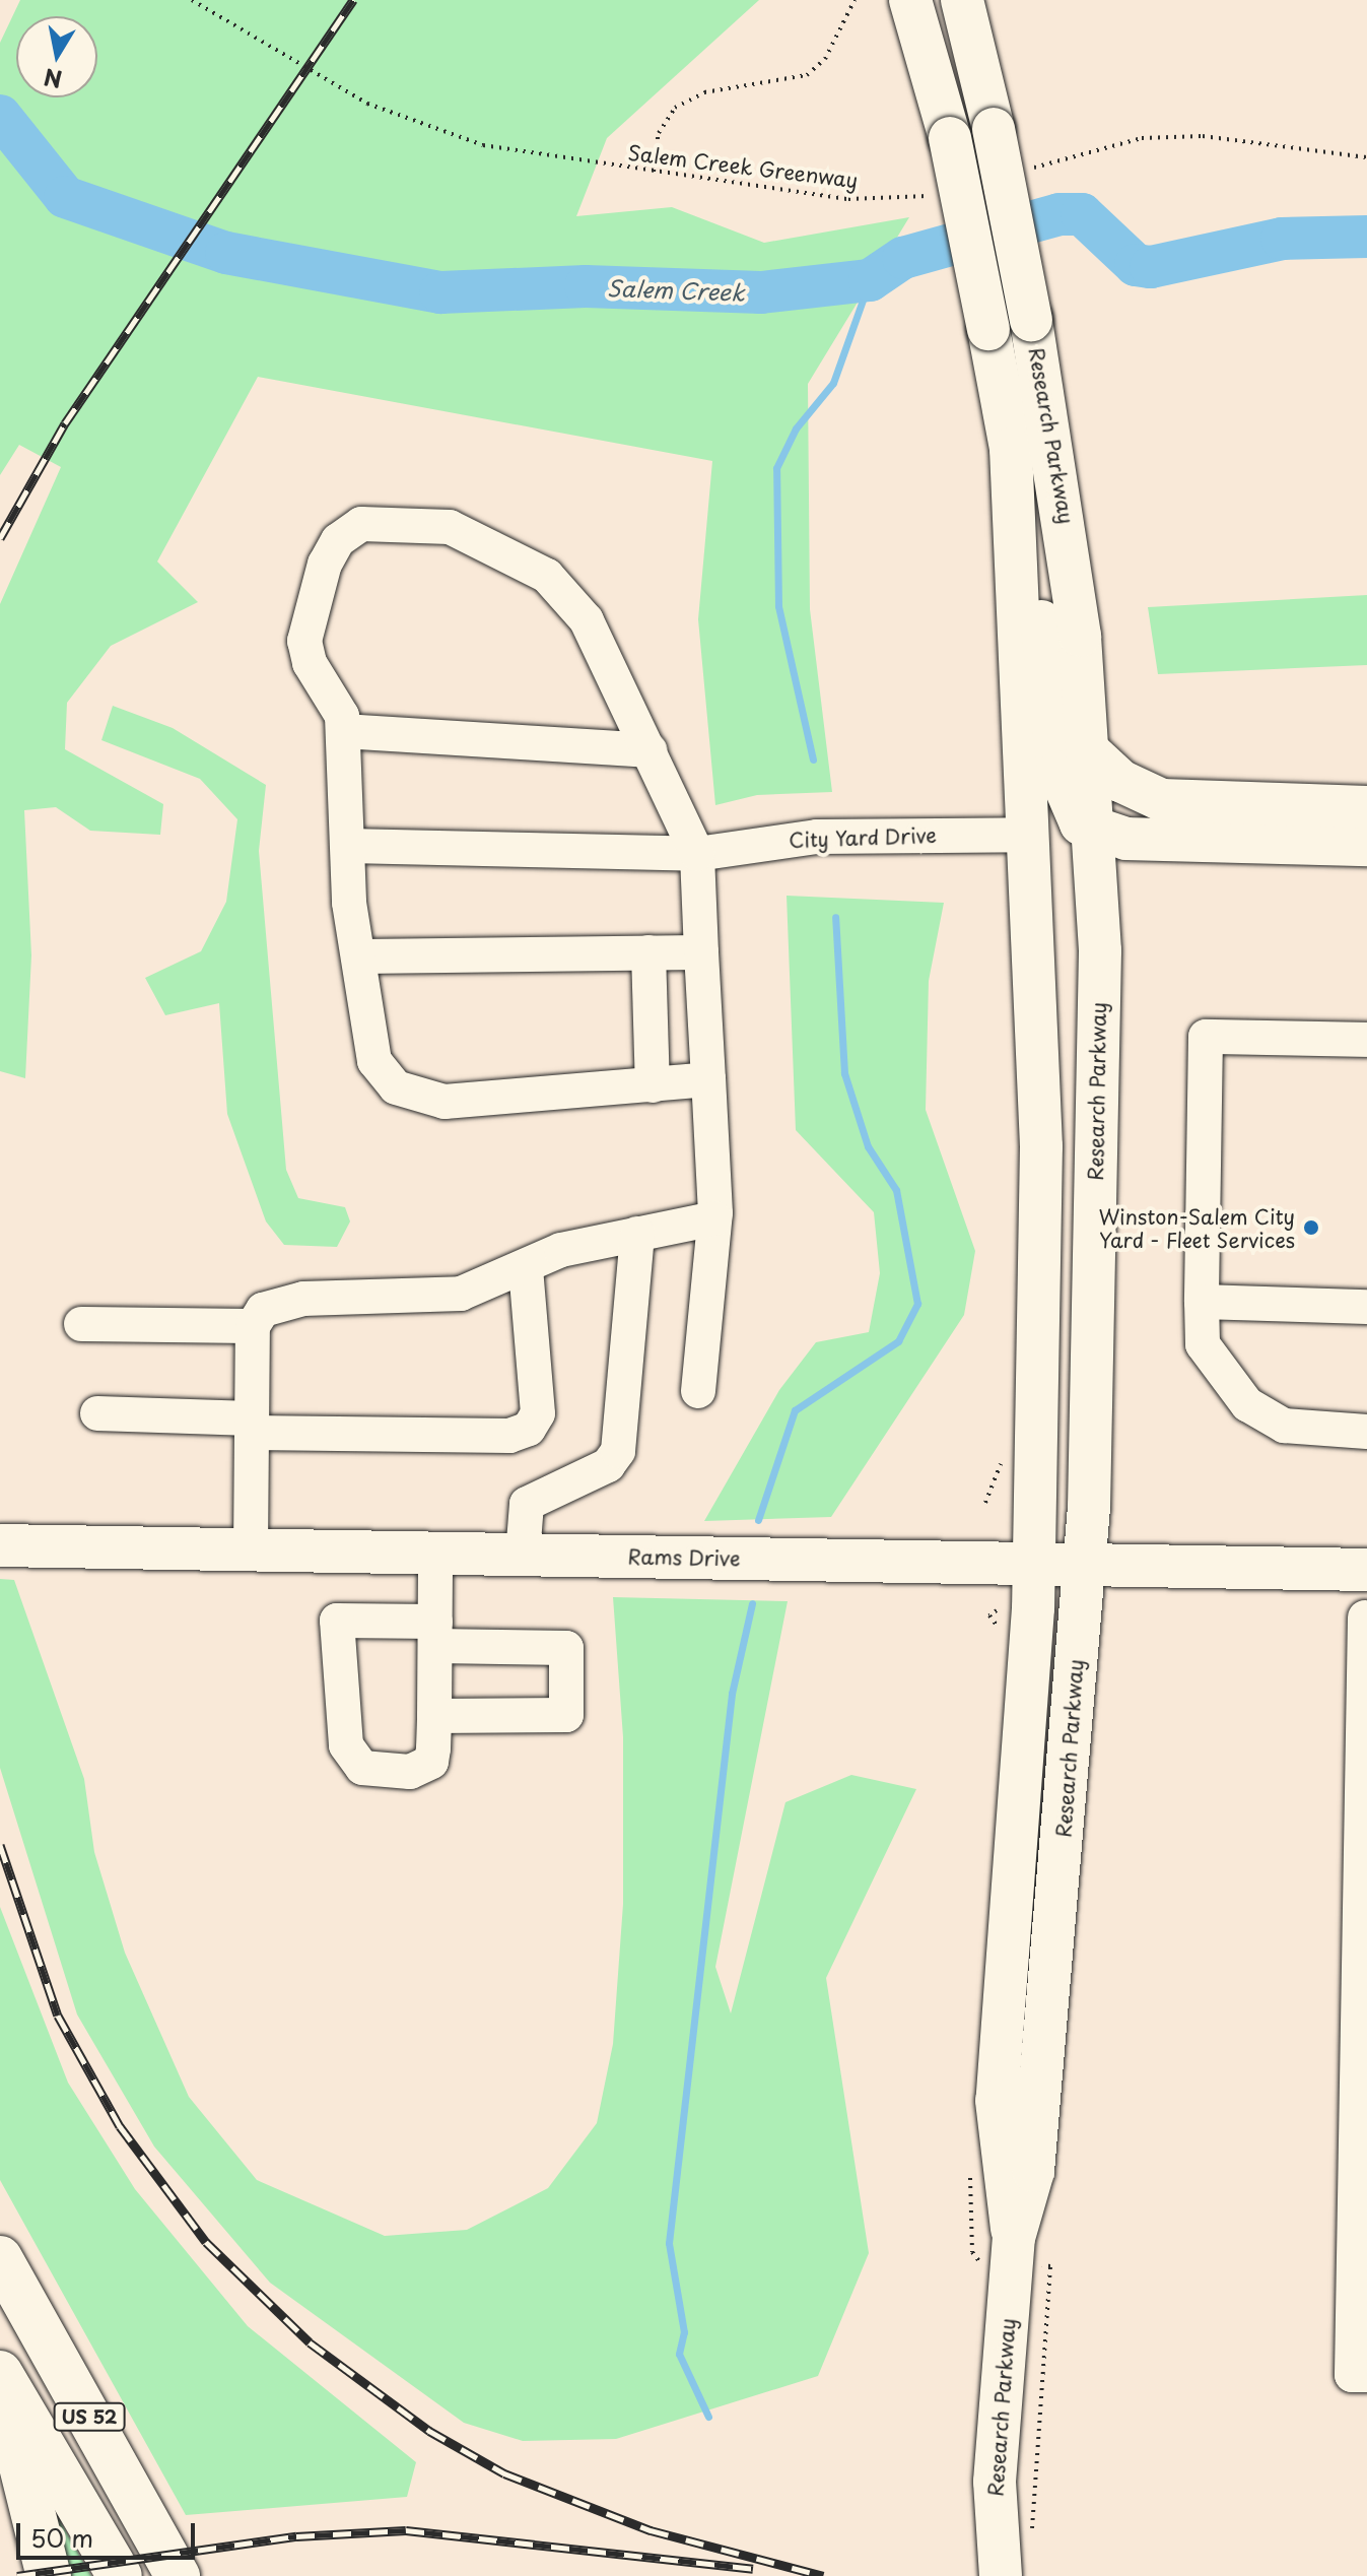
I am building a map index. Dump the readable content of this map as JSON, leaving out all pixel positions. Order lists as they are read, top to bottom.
{
  "streets": {
    "highway": ["US 52"],
    "main road": ["Research Parkway", "Rams Drive"],
    "street": ["City Yard Drive"],
    "path": ["Salem Creek Greenway"]
  },
  "crossings": [
    ["Research Parkway", "City Yard Drive"],
    ["Research Parkway", "Rams Drive"]
  ],
  "water": ["Salem Creek"],
  "places": ["Winston-Salem City Yard - Fleet Services"],
  "scale_bar": "50 m",
  "north": "bottom"
}
